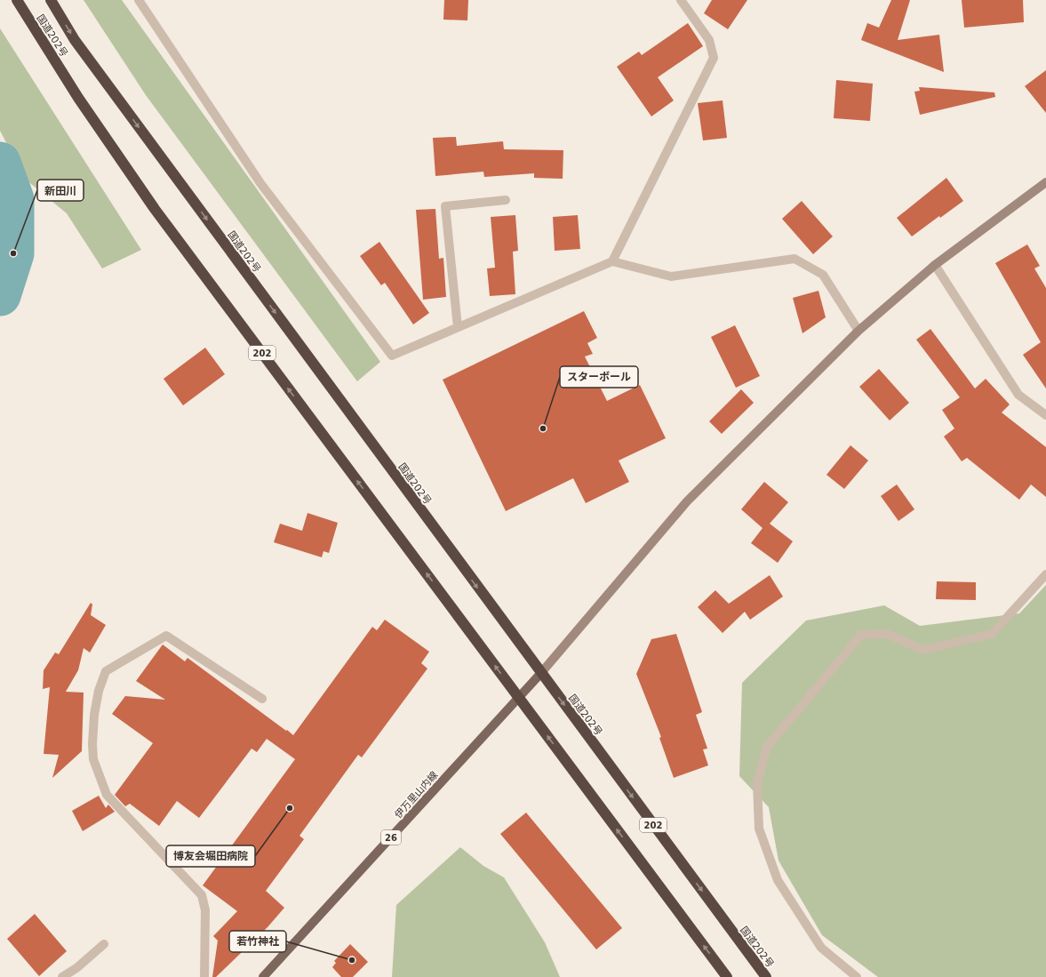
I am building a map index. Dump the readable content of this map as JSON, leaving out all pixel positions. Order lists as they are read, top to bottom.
{
  "streets": {
    "highway": ["国道202号", "202"],
    "main road": ["伊万里山内線", "26"]
  },
  "crossings": [
    ["国道202号", "伊万里山内線"]
  ],
  "places": [
    "新田川",
    "スターボール",
    "博友会堀田病院",
    "若竹神社"
  ]
}
